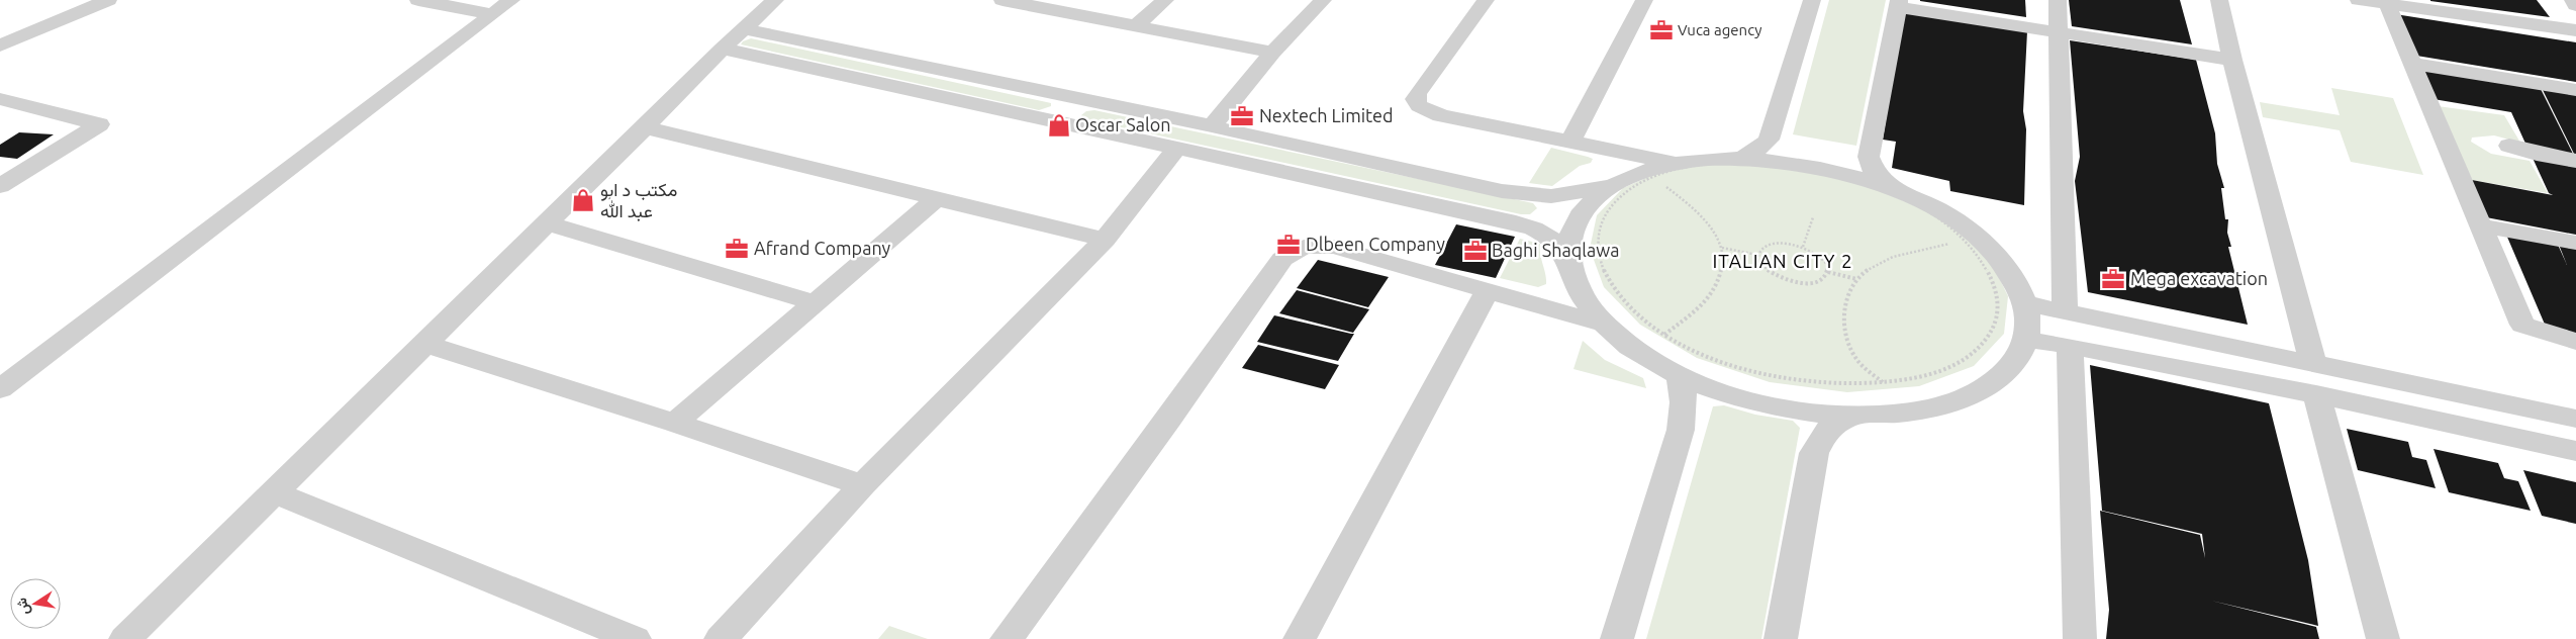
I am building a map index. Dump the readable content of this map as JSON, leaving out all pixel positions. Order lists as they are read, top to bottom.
{
  "districts": ["ITALIAN CITY 2"],
  "places": {
    "office": [
      "Vuca agency",
      "Nextech Limited",
      "Dlbeen Company",
      "Afrand Company",
      "Baghi Shaqlawa",
      "Mega excavation"
    ],
    "shop": ["Oscar Salon", "مكتب د ابو عبد الله"]
  },
  "north": "left"
}
